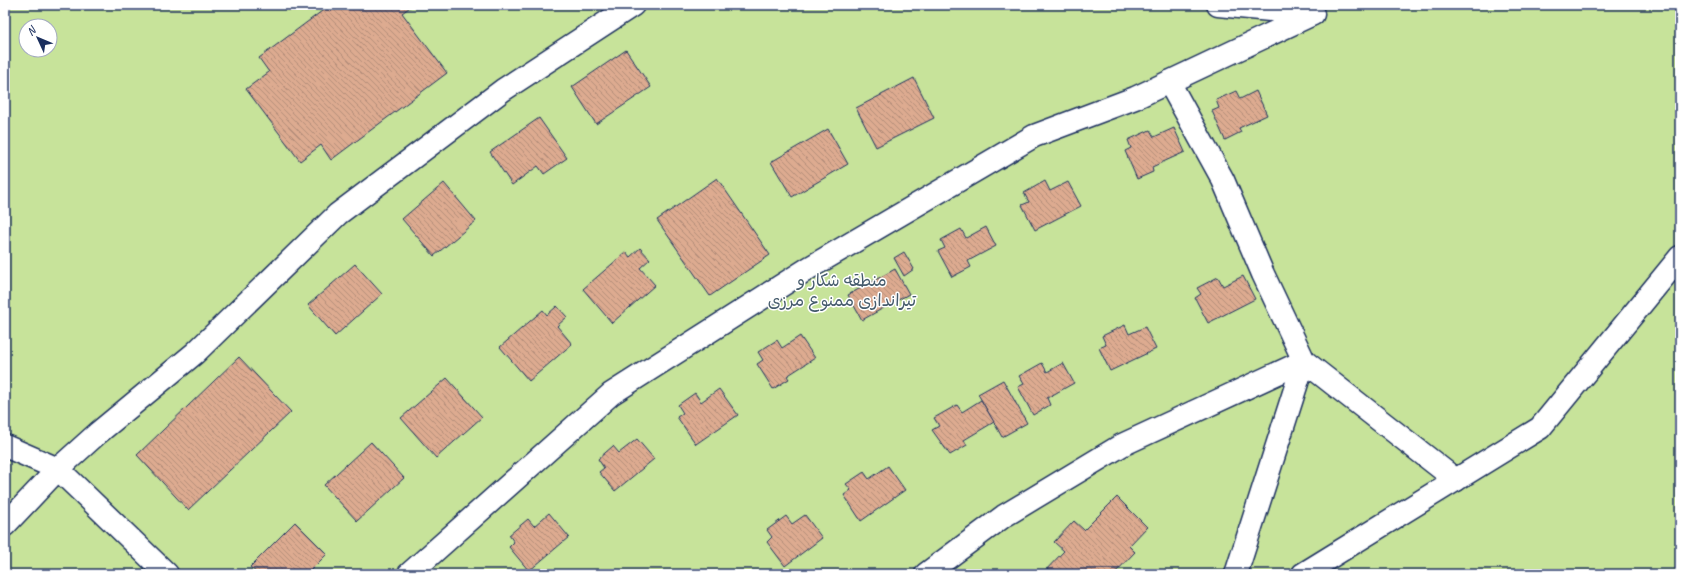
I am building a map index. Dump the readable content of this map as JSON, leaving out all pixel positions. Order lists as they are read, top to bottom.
{
  "parks": ["منطقه شکار و تیراندازی ممنوع مرزی"],
  "north": "top left"
}
